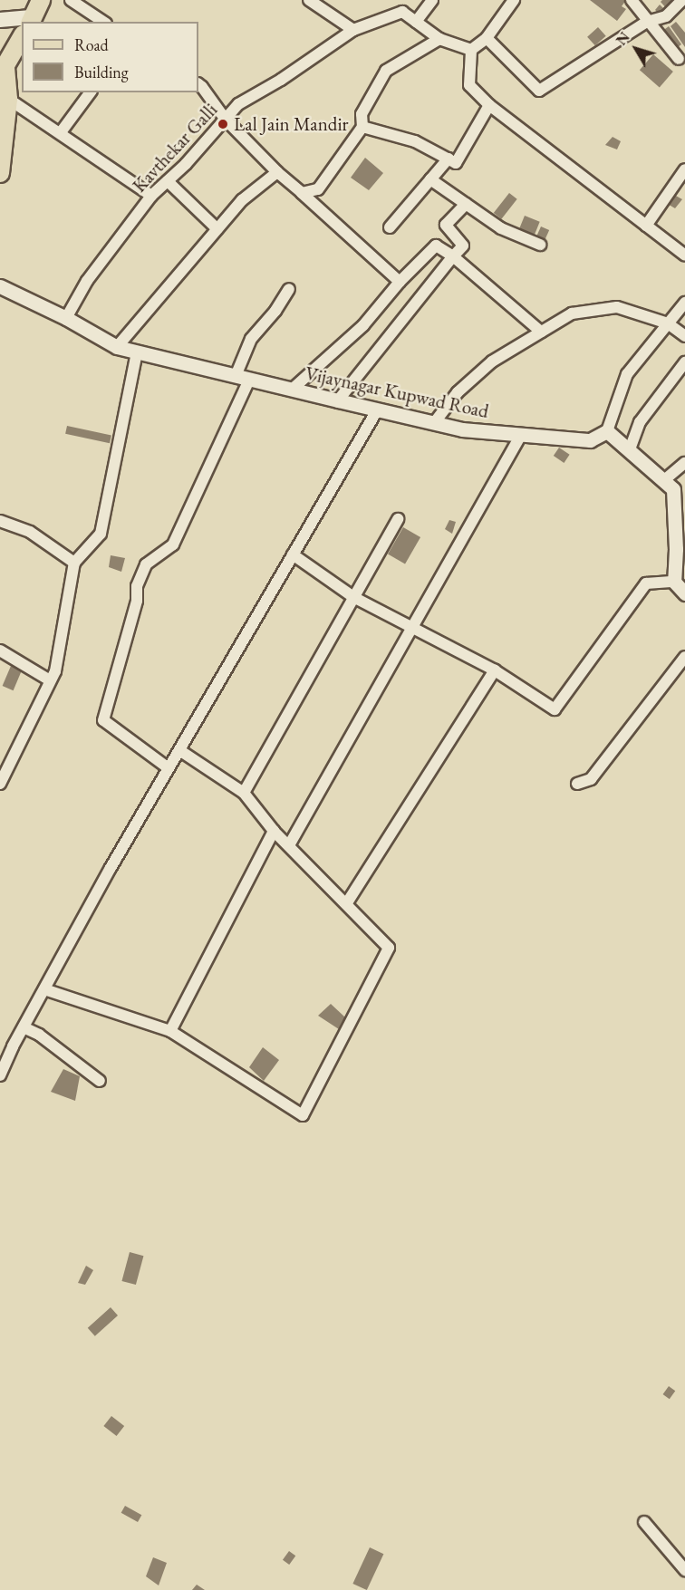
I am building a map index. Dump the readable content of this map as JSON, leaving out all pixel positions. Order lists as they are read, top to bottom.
{
  "streets": {
    "street": ["Kavthekar Galli", "Vijaynagar Kupwad Road"]
  },
  "crossings": [
    ["Kavthekar Galli", "Vijaynagar Kupwad Road"]
  ],
  "places": ["Lal Jain Mandir"],
  "legend": ["Road", "Building"],
  "north": "top left"
}
